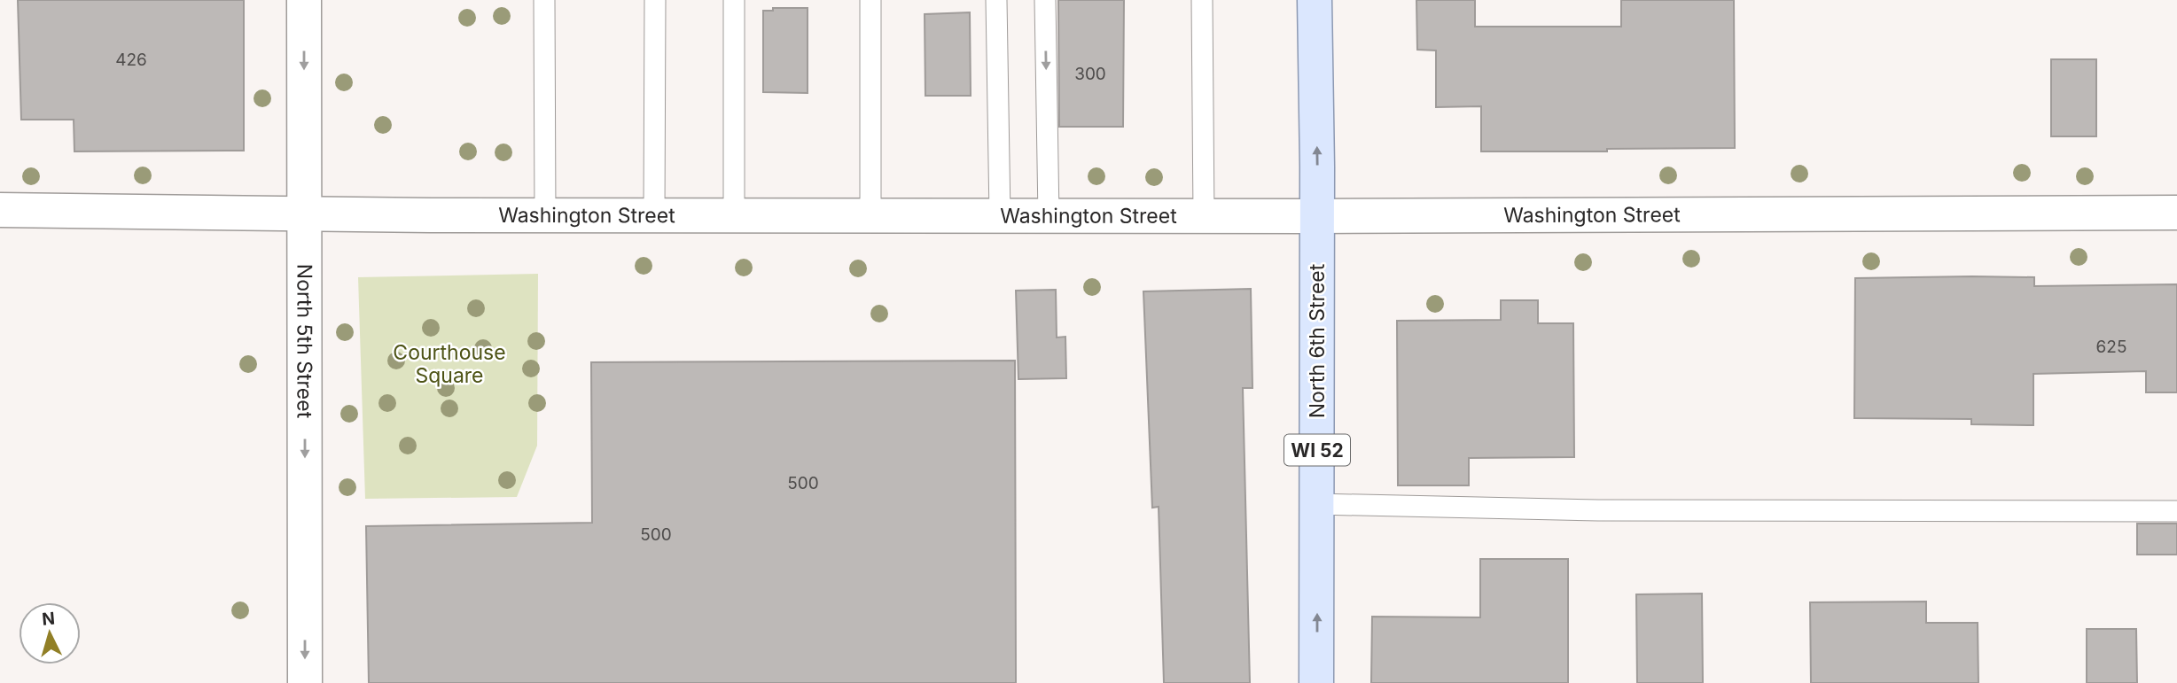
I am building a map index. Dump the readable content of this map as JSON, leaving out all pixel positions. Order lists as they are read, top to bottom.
{
  "streets": {
    "main road": ["North 6th Street", "WI 52"],
    "street": ["Washington Street", "North 5th Street"]
  },
  "crossings": [
    ["Washington Street", "North 5th Street"],
    ["Washington Street", "North 6th Street"]
  ],
  "one_way": ["North 5th Street", "North 6th Street"],
  "parks": ["Courthouse Square"],
  "house_numbers": [
    "426",
    "300",
    "625",
    "500",
    "500"
  ],
  "north": "top"
}
